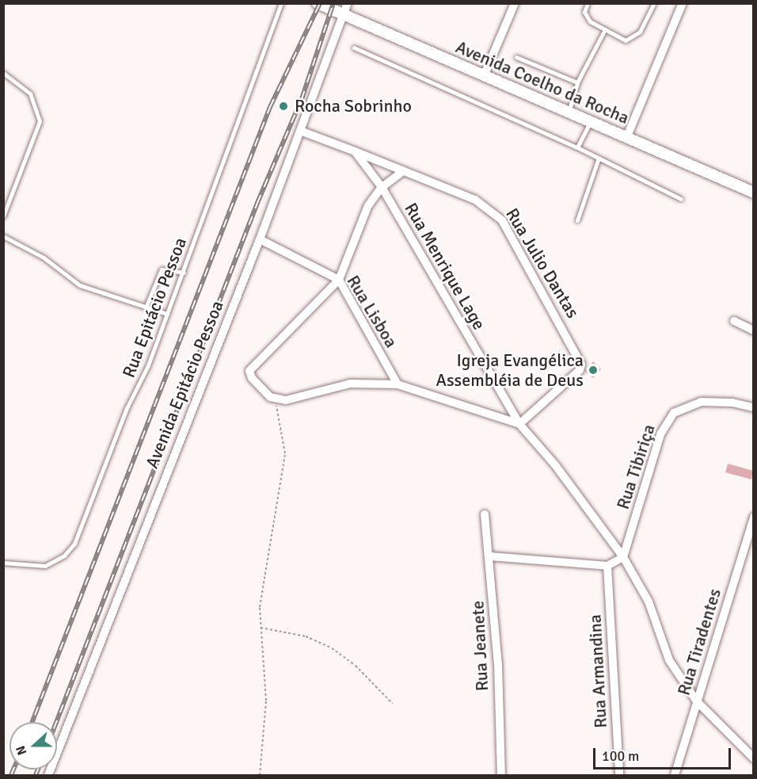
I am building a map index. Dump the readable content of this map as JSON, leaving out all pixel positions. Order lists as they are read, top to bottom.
{
  "streets": {
    "main road": ["Avenida Coelho da Rocha"],
    "street": [
      "Rua Julio Dantas",
      "Rua Menrique Lage",
      "Rua Lisboa",
      "Avenida Epitácio Pessoa",
      "Rua Tibiriça",
      "Rua Tiradentes",
      "Rua Jeanete",
      "Rua Armandina"
    ],
    "lane": ["Rua Epitácio Pessoa"]
  },
  "crossings": [
    ["Avenida Coelho da Rocha", "Avenida Epitácio Pessoa"],
    ["Rua Julio Dantas", "Rua Menrique Lage"],
    ["Rua Julio Dantas", "Avenida Epitácio Pessoa"],
    ["Rua Menrique Lage", "Rua Tibiriça"],
    ["Rua Menrique Lage", "Rua Tiradentes"],
    ["Rua Lisboa", "Avenida Epitácio Pessoa"]
  ],
  "places": ["Rocha Sobrinho", "Igreja Evangélica Assembléia de Deus"],
  "scale_bar": "100 m",
  "north": "left"
}
